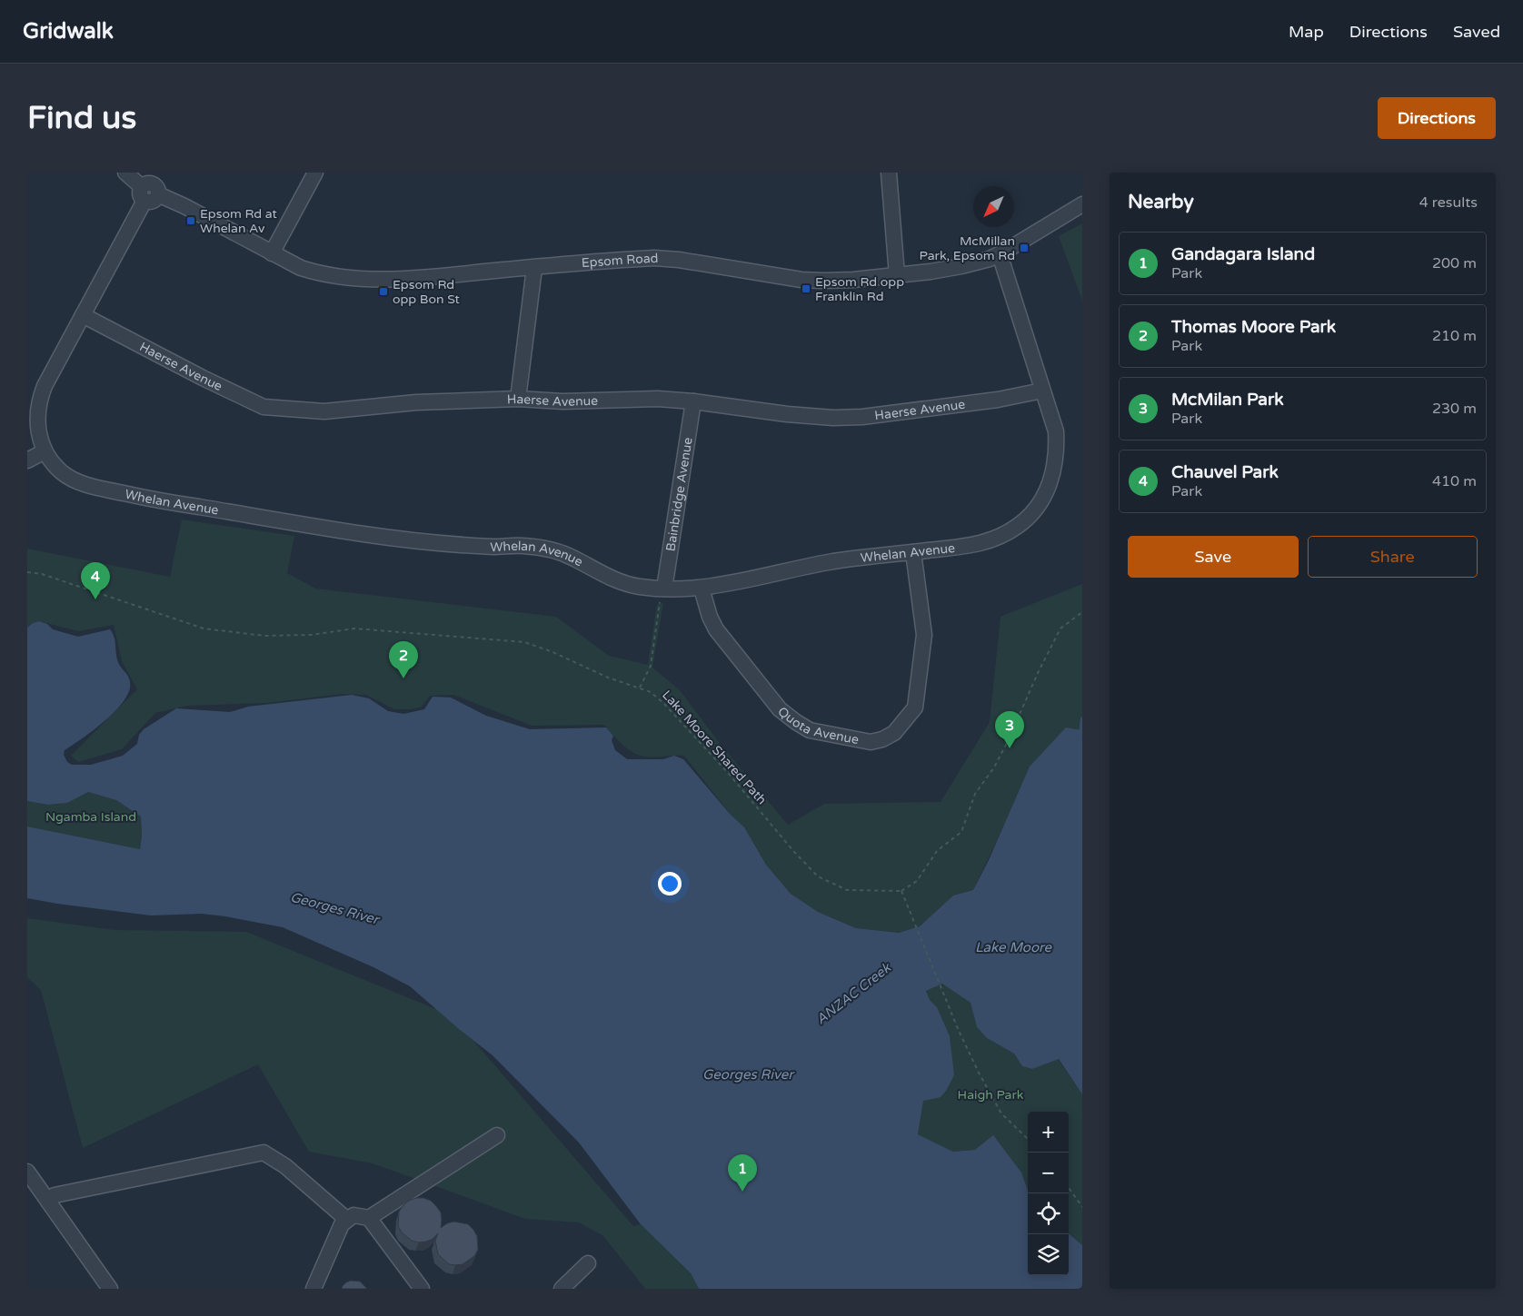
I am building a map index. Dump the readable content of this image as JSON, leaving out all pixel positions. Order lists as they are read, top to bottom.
{
  "streets": {
    "street": [
      "Epsom Road",
      "Haerse Avenue",
      "Bainbridge Avenue",
      "Whelan Avenue",
      "Quota Avenue"
    ],
    "path": ["Lake Moore Shared Path"]
  },
  "crossings": [
    ["Epsom Road", "Whelan Avenue"],
    ["Haerse Avenue", "Bainbridge Avenue"],
    ["Haerse Avenue", "Whelan Avenue"],
    ["Bainbridge Avenue", "Whelan Avenue"],
    ["Whelan Avenue", "Quota Avenue"]
  ],
  "water": ["Georges River", "Lake Moore", "ANZAC Creek"],
  "parks": ["Ngamba Island", "Haigh Park"],
  "places": {
    "transit": [
      "Epsom Rd at Whelan Av",
      "McMillan Park, Epsom Rd",
      "Epsom Rd opp Franklin Rd",
      "Epsom Rd opp Bon St"
    ]
  },
  "north": "bottom left",
  "page": {
    "header": "Gridwalk",
    "nav": ["Map", "Directions", "Saved"],
    "buttons": [
      "Directions",
      ["Save", "Share"]
    ],
    "title": "Find us",
    "heading": ["Nearby", "4 results"],
    "list": [
      {
        "mark": "1",
        "name": "Gandagara Island",
        "note": "Park",
        "value": "200 m"
      },
      {
        "mark": "2",
        "name": "Thomas Moore Park",
        "note": "Park",
        "value": "210 m"
      },
      {
        "mark": "3",
        "name": "McMilan Park",
        "note": "Park",
        "value": "230 m"
      },
      {
        "mark": "4",
        "name": "Chauvel Park",
        "note": "Park",
        "value": "410 m"
      }
    ],
    "pins": [
      "4",
      "2",
      "3",
      "1"
    ],
    "map_buttons": ["+", "−"]
  }
}
